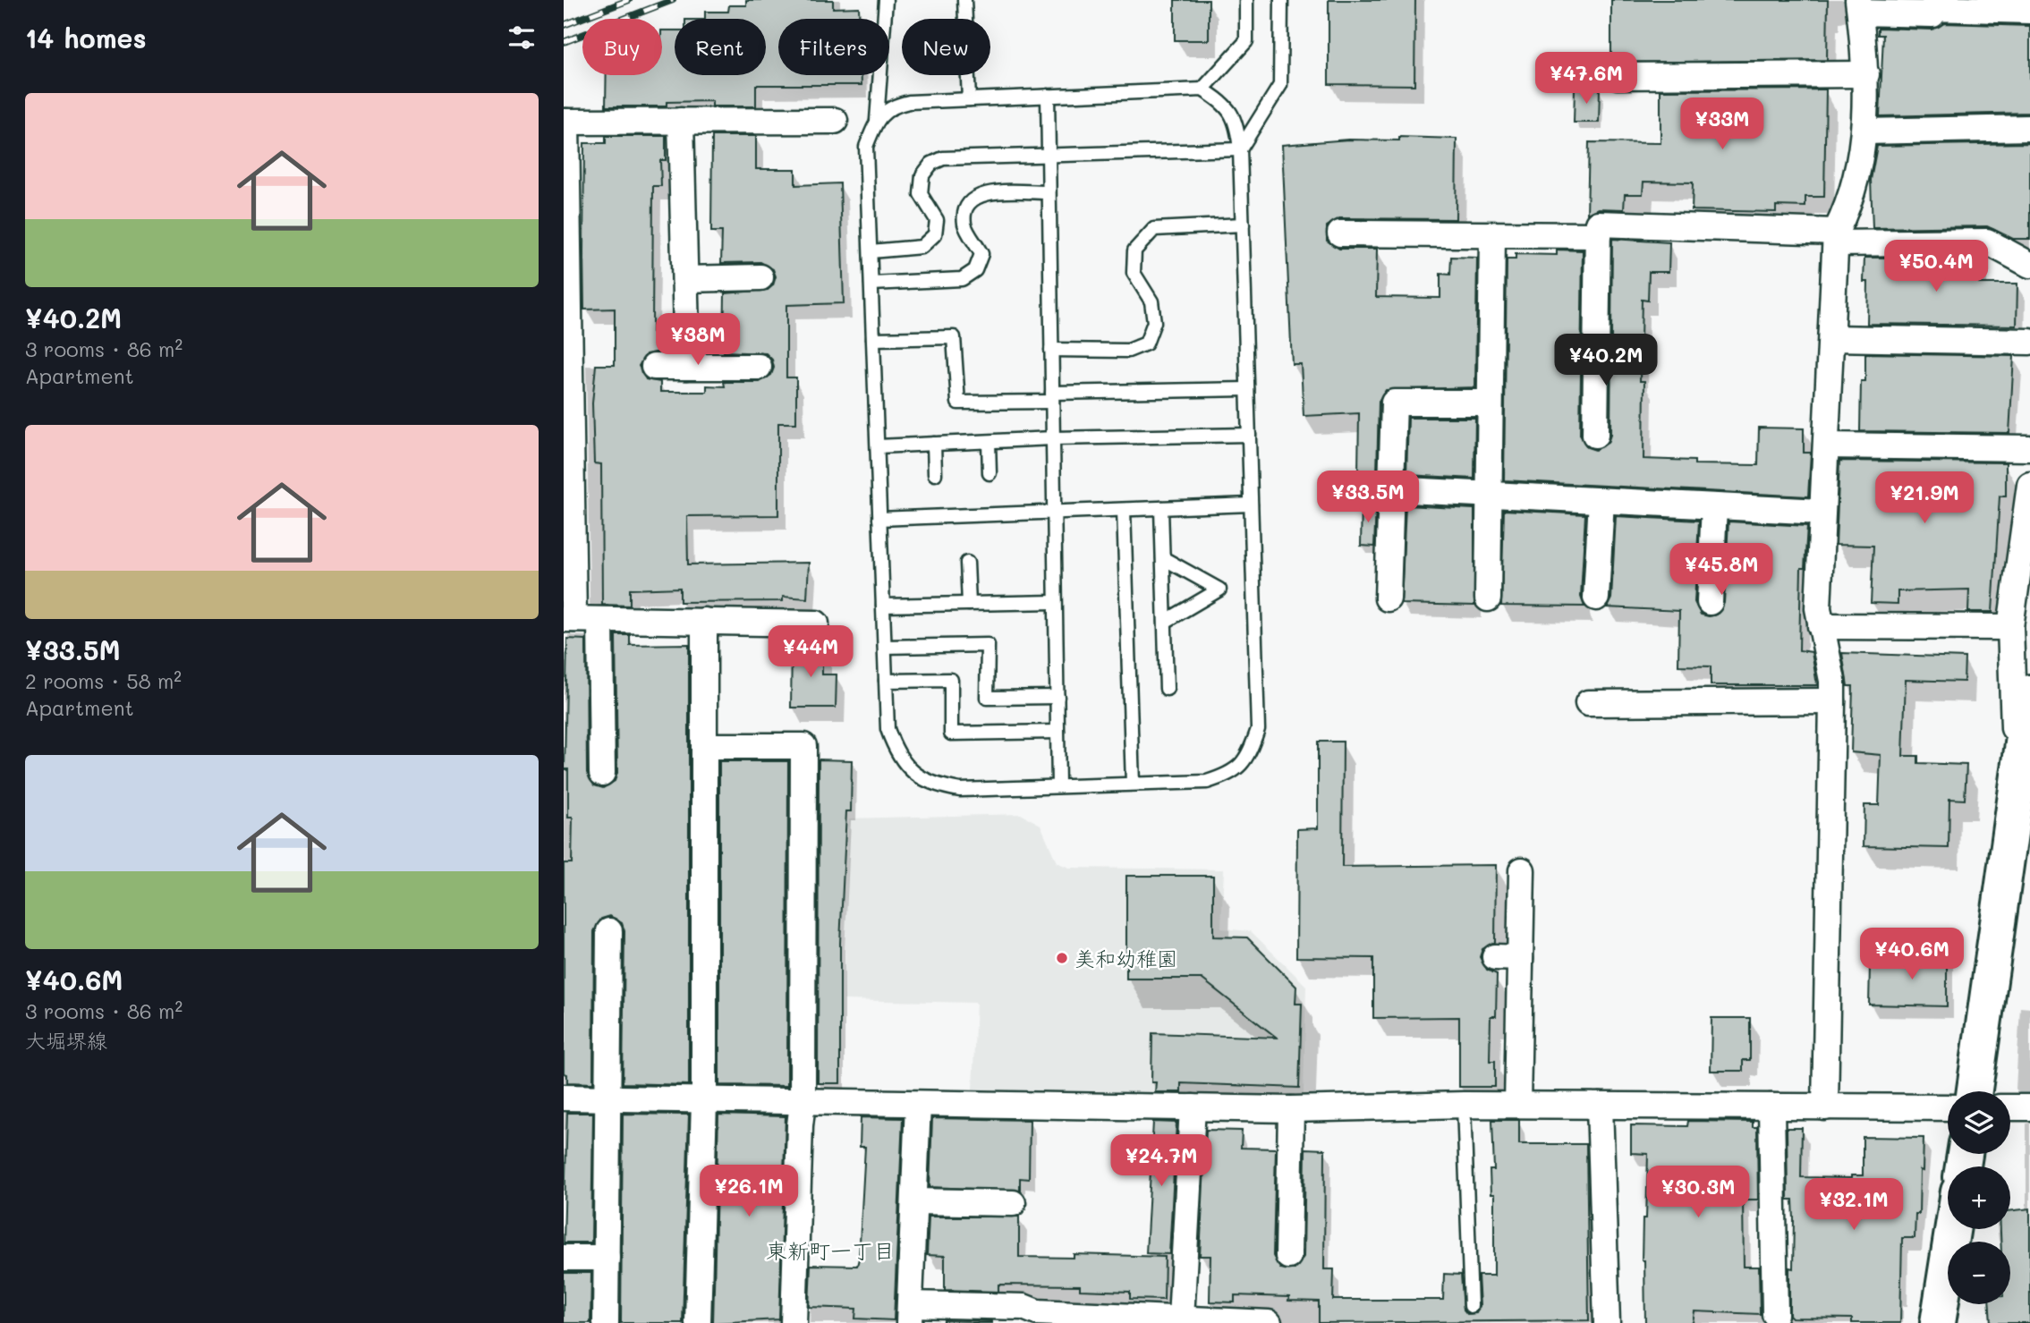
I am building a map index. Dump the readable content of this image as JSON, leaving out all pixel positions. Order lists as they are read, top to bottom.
{
  "districts": ["東新町一丁目"],
  "places": ["美和幼稚園"],
  "page": {
    "heading": "14 homes",
    "chip": [
      "Buy",
      "Rent",
      "Filters",
      "New"
    ],
    "price": [
      "¥47.6M",
      "¥33M",
      "¥50.4M",
      "¥38M",
      "¥40.2M",
      "¥33.5M",
      "¥21.9M",
      "¥45.8M",
      "¥44M",
      "¥40.6M",
      "¥24.7M",
      "¥26.1M",
      "¥30.3M",
      "¥32.1M"
    ],
    "list": [
      {
        "name": "¥40.2M",
        "note": "3 rooms · 86 m² · Apartment"
      },
      {
        "name": "¥33.5M",
        "note": "2 rooms · 58 m² · Apartment"
      },
      {
        "name": "¥40.6M",
        "note": "3 rooms · 86 m² · 大堀堺線"
      }
    ],
    "map_buttons": ["+", "−"]
  }
}
